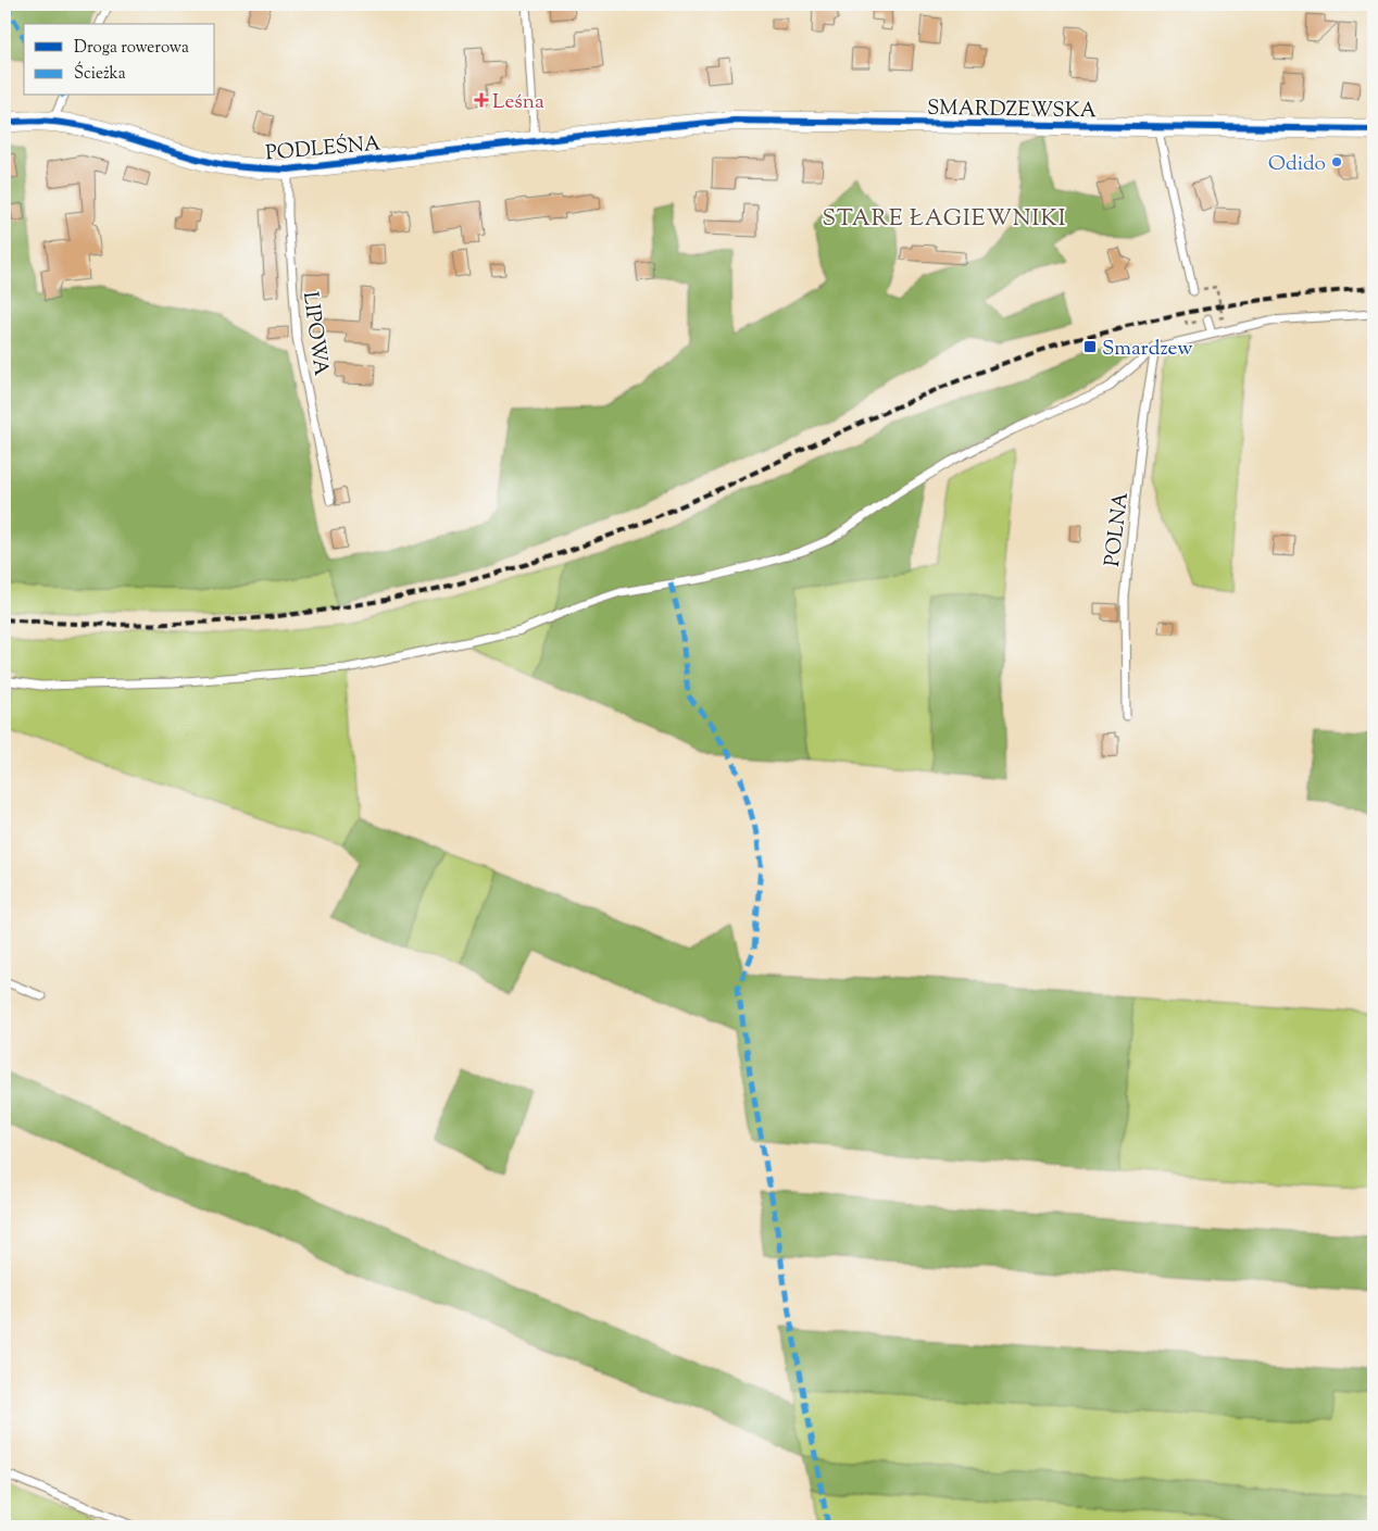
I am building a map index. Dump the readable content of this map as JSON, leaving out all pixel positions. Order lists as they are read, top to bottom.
{
  "streets": {
    "street": ["SMARDZEWSKA", "PODLEŚNA"],
    "lane": ["LIPOWA", "POLNA"]
  },
  "crossings": [
    ["SMARDZEWSKA", "PODLEŚNA"],
    ["PODLEŚNA", "LIPOWA"]
  ],
  "districts": ["STARE ŁAGIEWNIKI"],
  "places": {
    "health": ["Leśna"],
    "other": ["Odido"],
    "transit": ["Smardzew"]
  },
  "legend": ["Droga rowerowa", "Ścieżka"]
}
